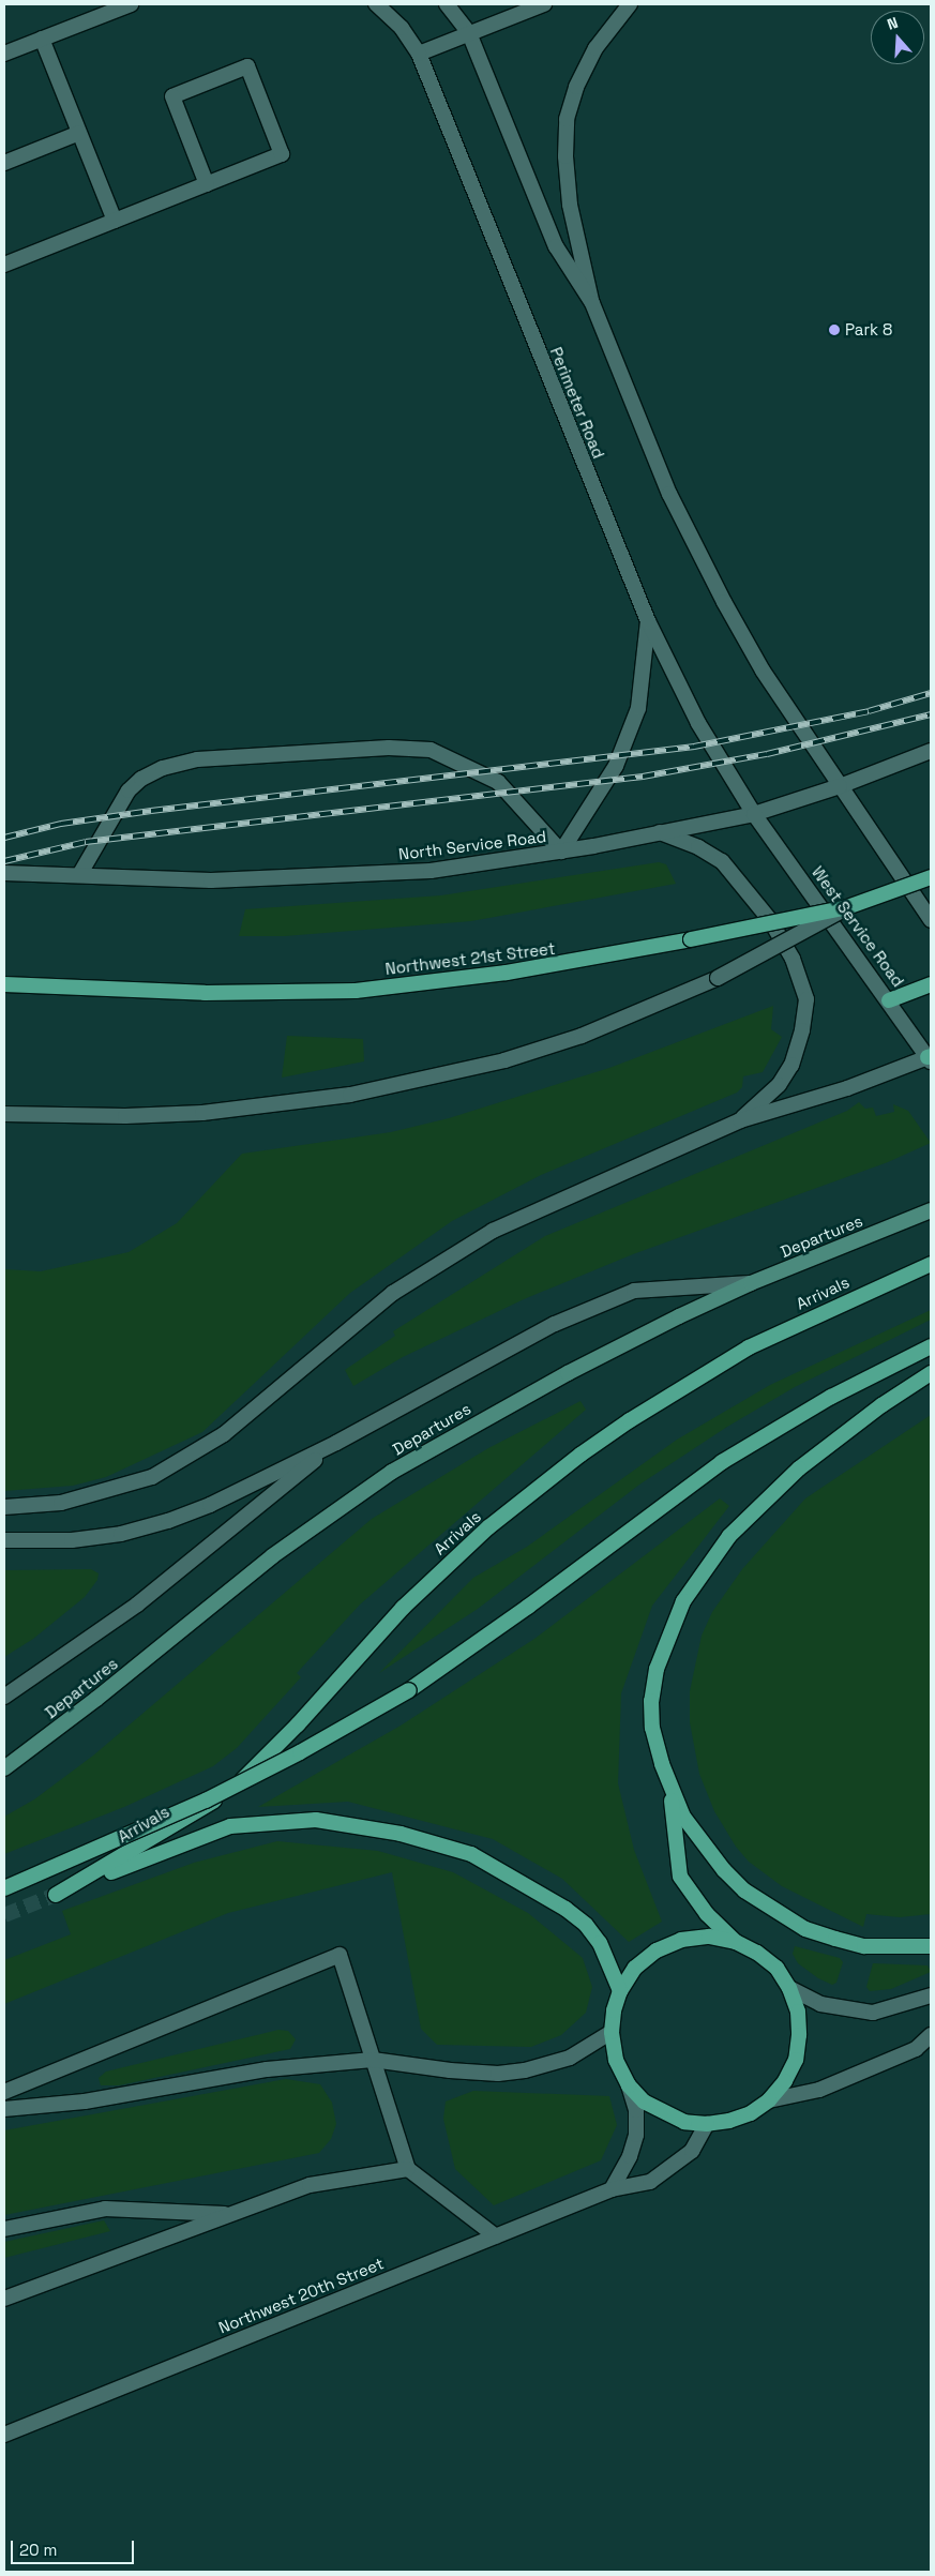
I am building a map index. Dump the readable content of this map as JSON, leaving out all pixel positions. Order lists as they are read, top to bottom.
{
  "streets": {
    "main road": ["Northwest 21st Street", "Departures", "Arrivals"],
    "street": [
      "Perimeter Road",
      "North Service Road",
      "West Service Road",
      "Northwest 20th Street"
    ]
  },
  "crossings": [
    ["Perimeter Road", "North Service Road"],
    ["Perimeter Road", "West Service Road"],
    ["North Service Road", "West Service Road"],
    ["Arrivals", "Northwest 20th Street"]
  ],
  "places": ["Park 8"],
  "scale_bar": "20 m",
  "north": "top"
}
